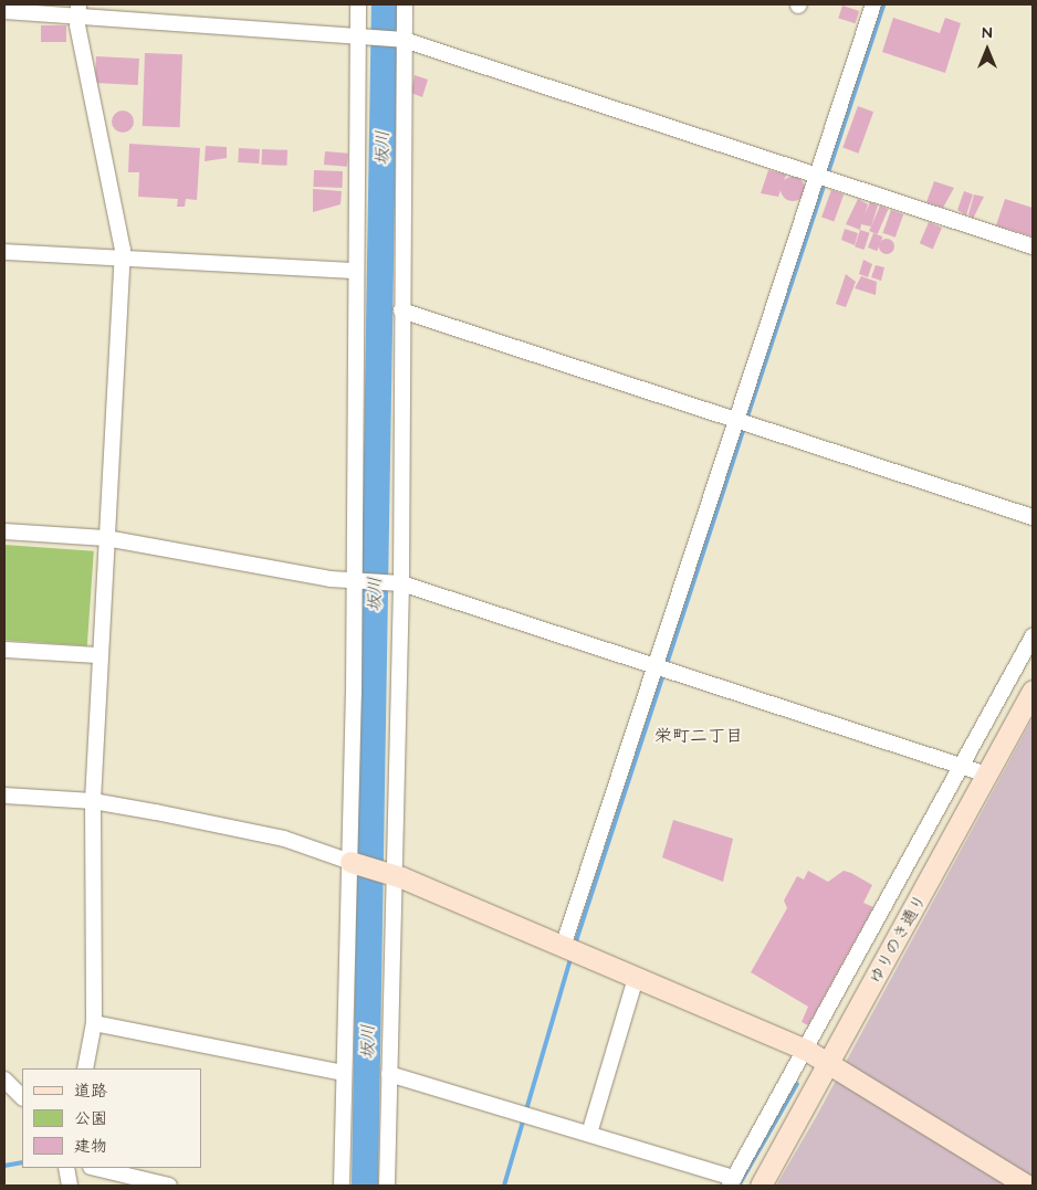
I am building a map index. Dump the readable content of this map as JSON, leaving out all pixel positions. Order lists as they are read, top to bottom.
{
  "streets": {
    "street": ["ゆりのき通り"]
  },
  "districts": ["栄町二丁目"],
  "water": ["坂川"],
  "legend": ["道路", "公園", "建物"],
  "north": "top"
}
